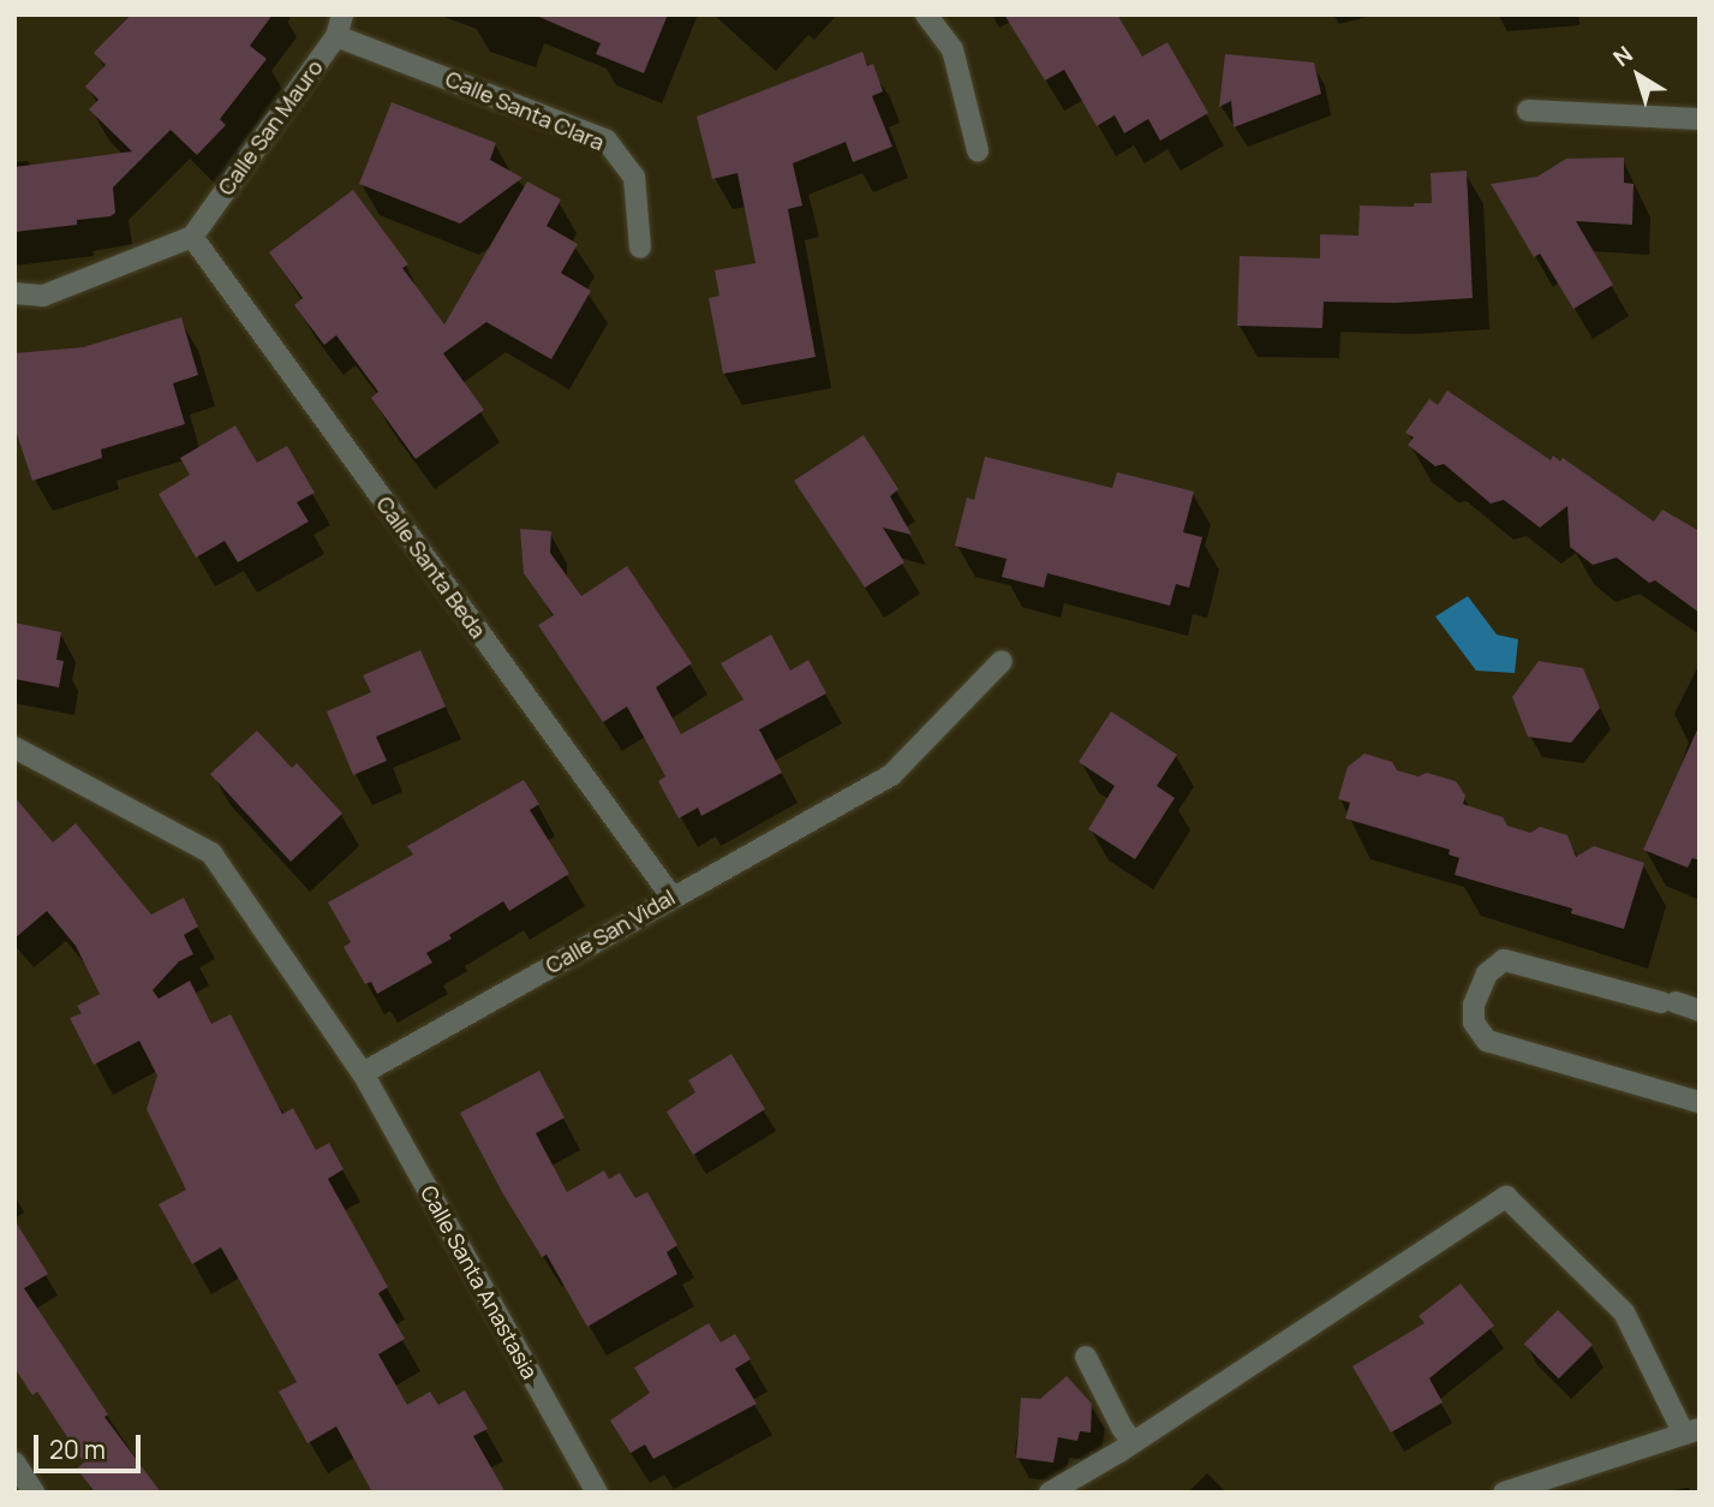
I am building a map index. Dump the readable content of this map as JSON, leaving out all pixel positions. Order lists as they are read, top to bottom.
{
  "streets": {
    "street": [
      "Calle Santa Clara",
      "Calle San Mauro",
      "Calle Santa Beda",
      "Calle San Vidal",
      "Calle Santa Anastasia"
    ]
  },
  "crossings": [
    ["Calle Santa Clara", "Calle San Mauro"],
    ["Calle San Mauro", "Calle Santa Beda"],
    ["Calle Santa Beda", "Calle San Vidal"],
    ["Calle San Vidal", "Calle Santa Anastasia"]
  ],
  "scale_bar": "20 m",
  "north": "top left"
}
